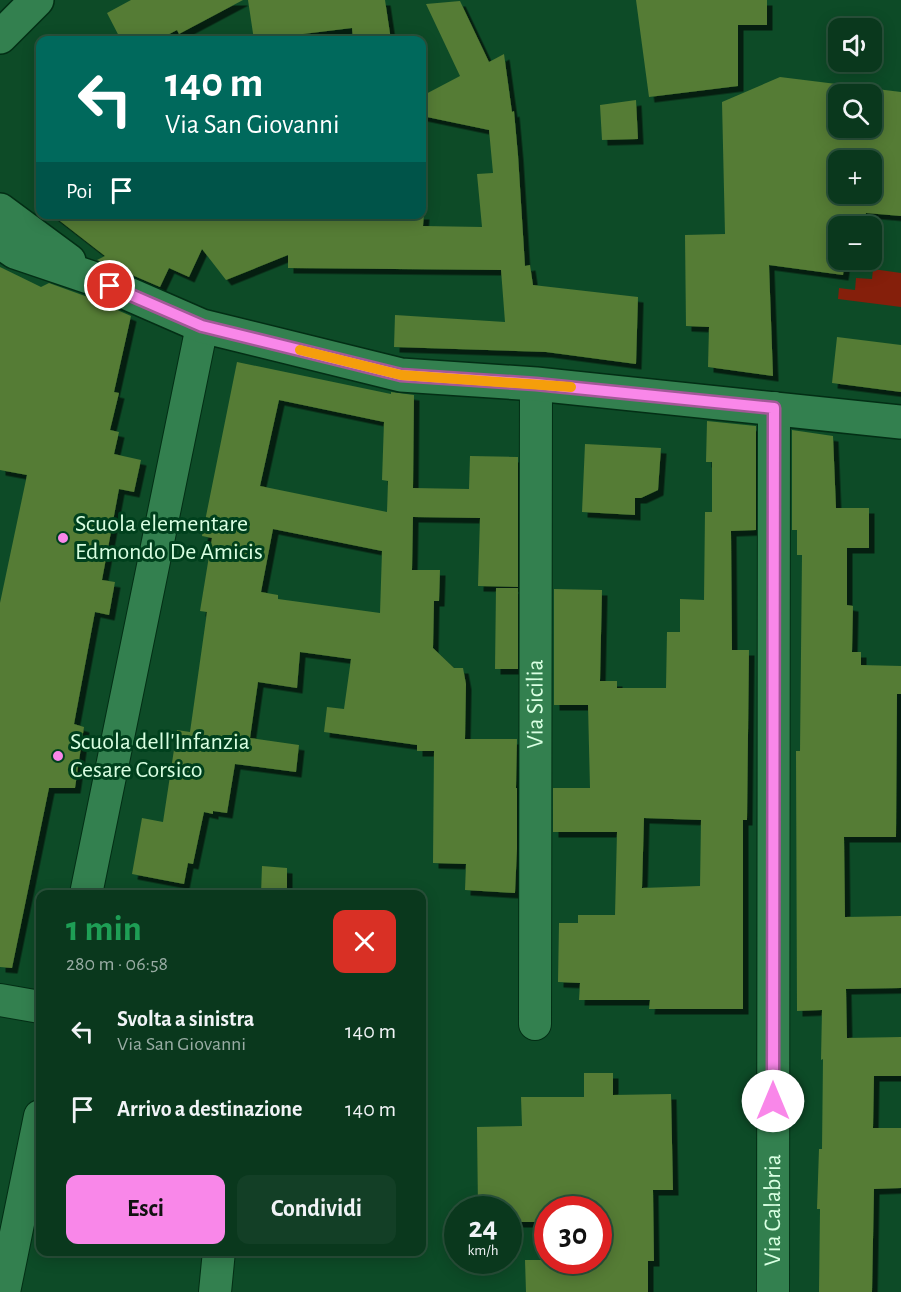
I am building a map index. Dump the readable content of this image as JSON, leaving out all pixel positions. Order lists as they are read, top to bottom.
{
  "streets": {
    "street": ["Via Sicilia", "Via Calabria"]
  },
  "places": ["Scuola elementare Edmondo De Amicis", "Scuola dell'Infanzia Cesare Corsico"],
  "page": {
    "map_buttons": ["+", "−"],
    "turn": ["140 m", "Via San Giovanni"],
    "then": "Poi",
    "heading": ["1 min", "280 m · 06:58"],
    "list": [
      {
        "name": "Svolta a sinistra",
        "note": "Via San Giovanni",
        "value": "140 m"
      },
      {
        "name": "Arrivo a destinazione",
        "value": "140 m"
      }
    ],
    "buttons": ["Esci", "Condividi"],
    "speed": "24 km/h",
    "limit": "30"
  }
}
